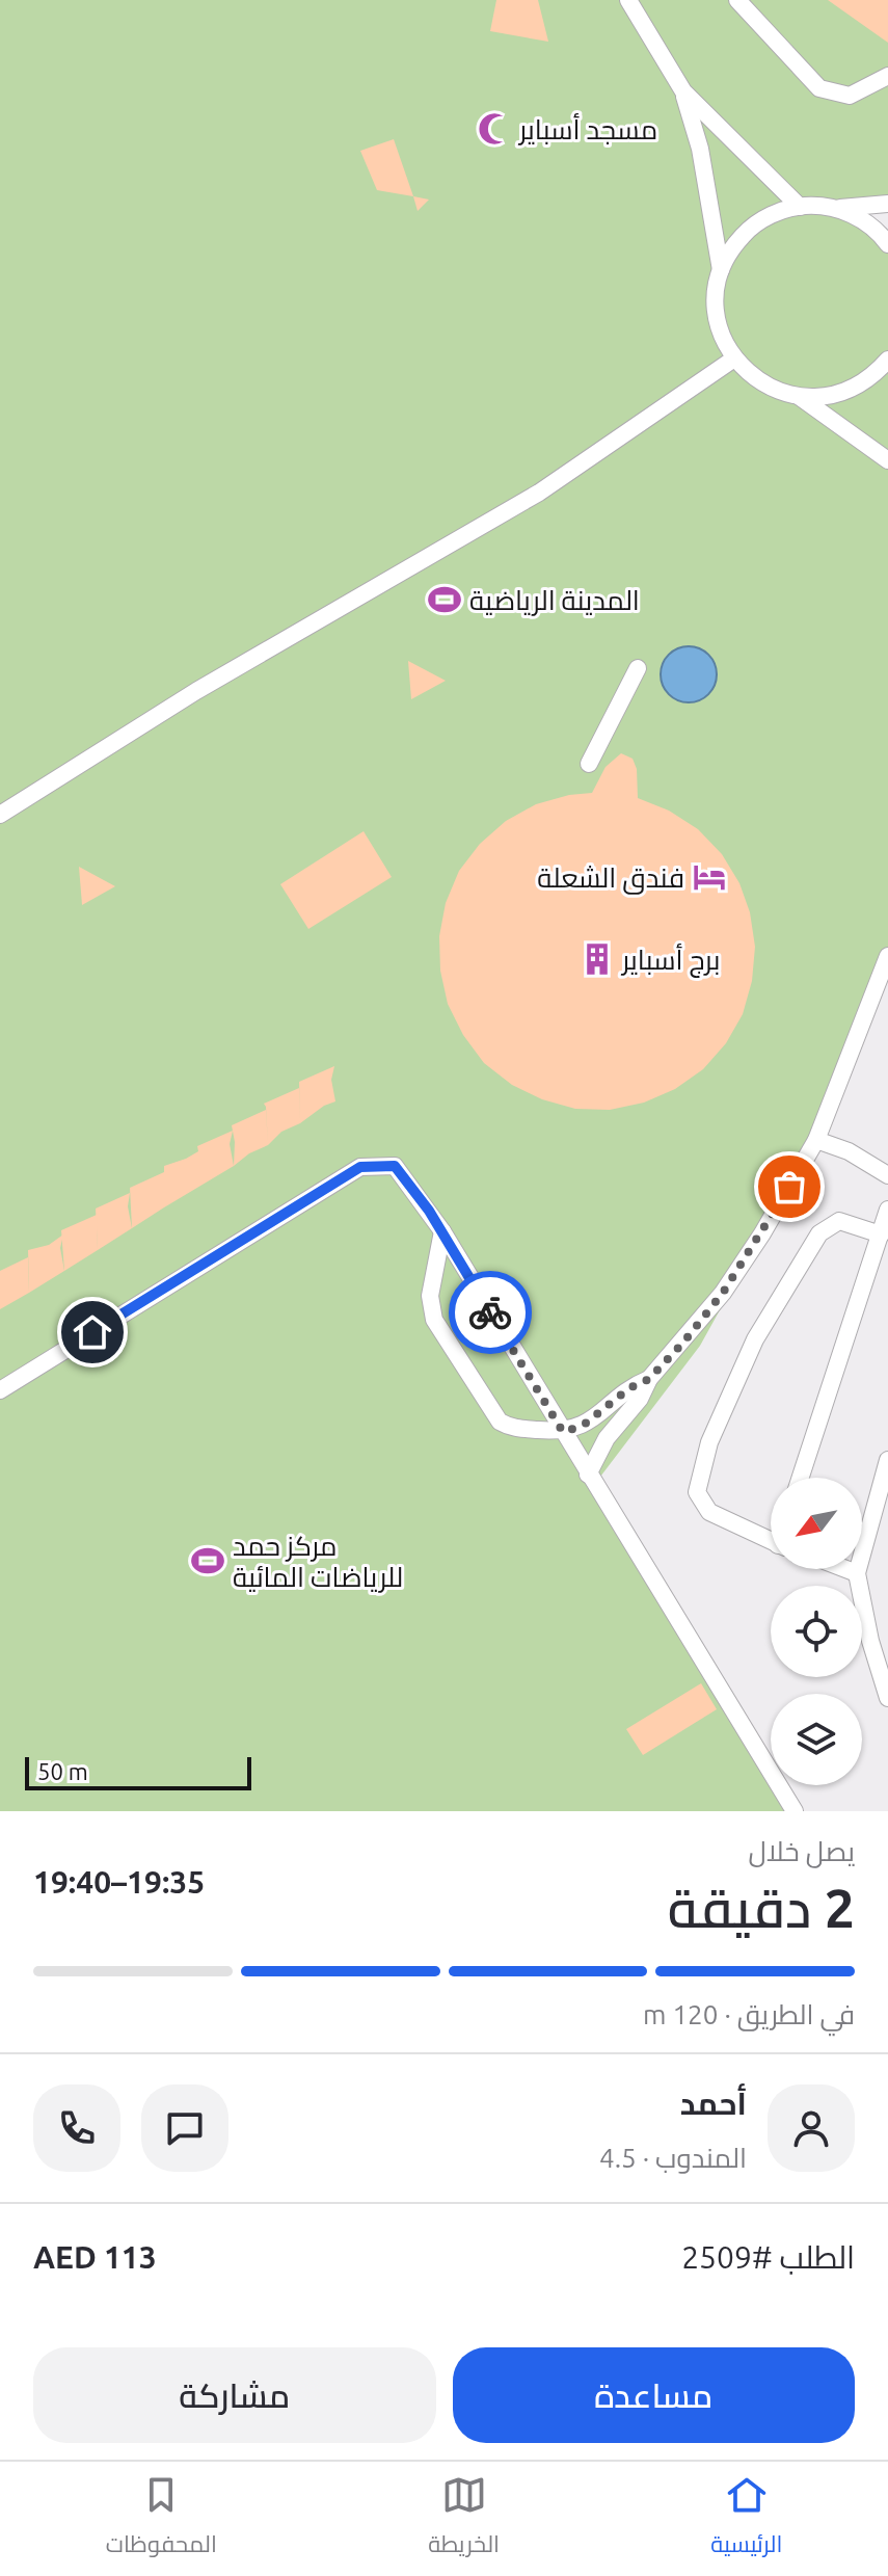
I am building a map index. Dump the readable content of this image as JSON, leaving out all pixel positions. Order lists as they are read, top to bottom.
{
  "places": {
    "mosque": ["مسجد أسباير"],
    "sports": ["المدينة الرياضية", "مركز حمد للرياضات المائية"],
    "hotel": ["فندق الشعلة"],
    "building": ["برج أسباير"]
  },
  "scale_bar": "50 m",
  "north": "bottom left",
  "page": {
    "scale": "50 m",
    "heading": ["2 دقيقة", "يصل خلال", "19:35–19:40"],
    "panel": [
      "أحمد",
      "المندوب · 4.5",
      "الطلب #2509",
      "AED 113"
    ],
    "bar": "في الطريق · 120 m",
    "buttons": ["مساعدة", "مشاركة"],
    "tabs": ["الرئيسية", "الخريطة", "المحفوظات"]
  }
}
